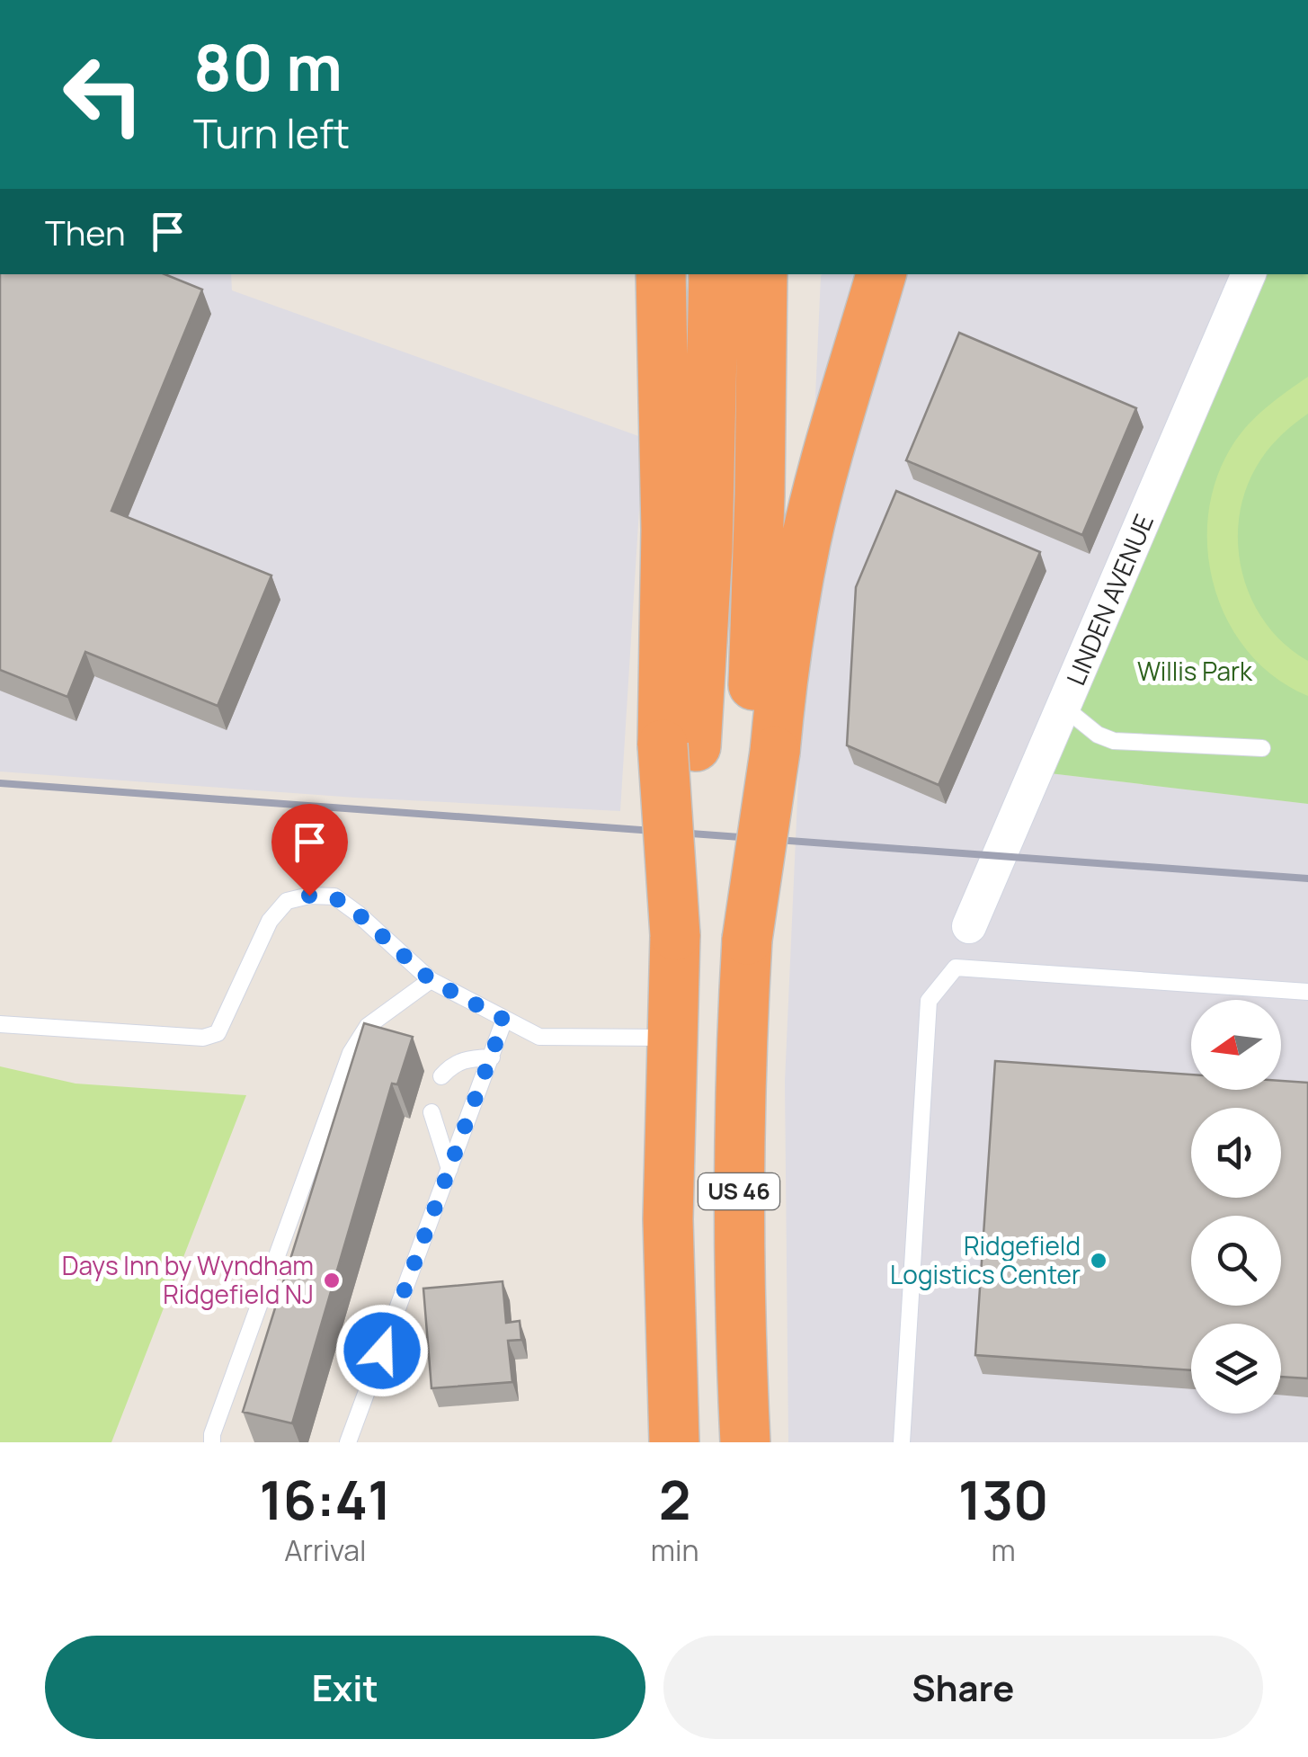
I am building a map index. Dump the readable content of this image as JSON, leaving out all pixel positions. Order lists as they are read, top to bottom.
{
  "streets": {
    "highway": ["US 46"],
    "street": ["LINDEN AVENUE"]
  },
  "parks": ["Willis Park"],
  "places": ["Ridgefield Logistics Center", "Days Inn by Wyndham Ridgefield NJ"],
  "north": "left",
  "page": {
    "turn": ["80 m", "Turn left"],
    "then": "Then",
    "eta": [
      "16:41",
      "Arrival",
      "2",
      "min",
      "130",
      "m"
    ],
    "buttons": ["Exit", "Share"]
  }
}
